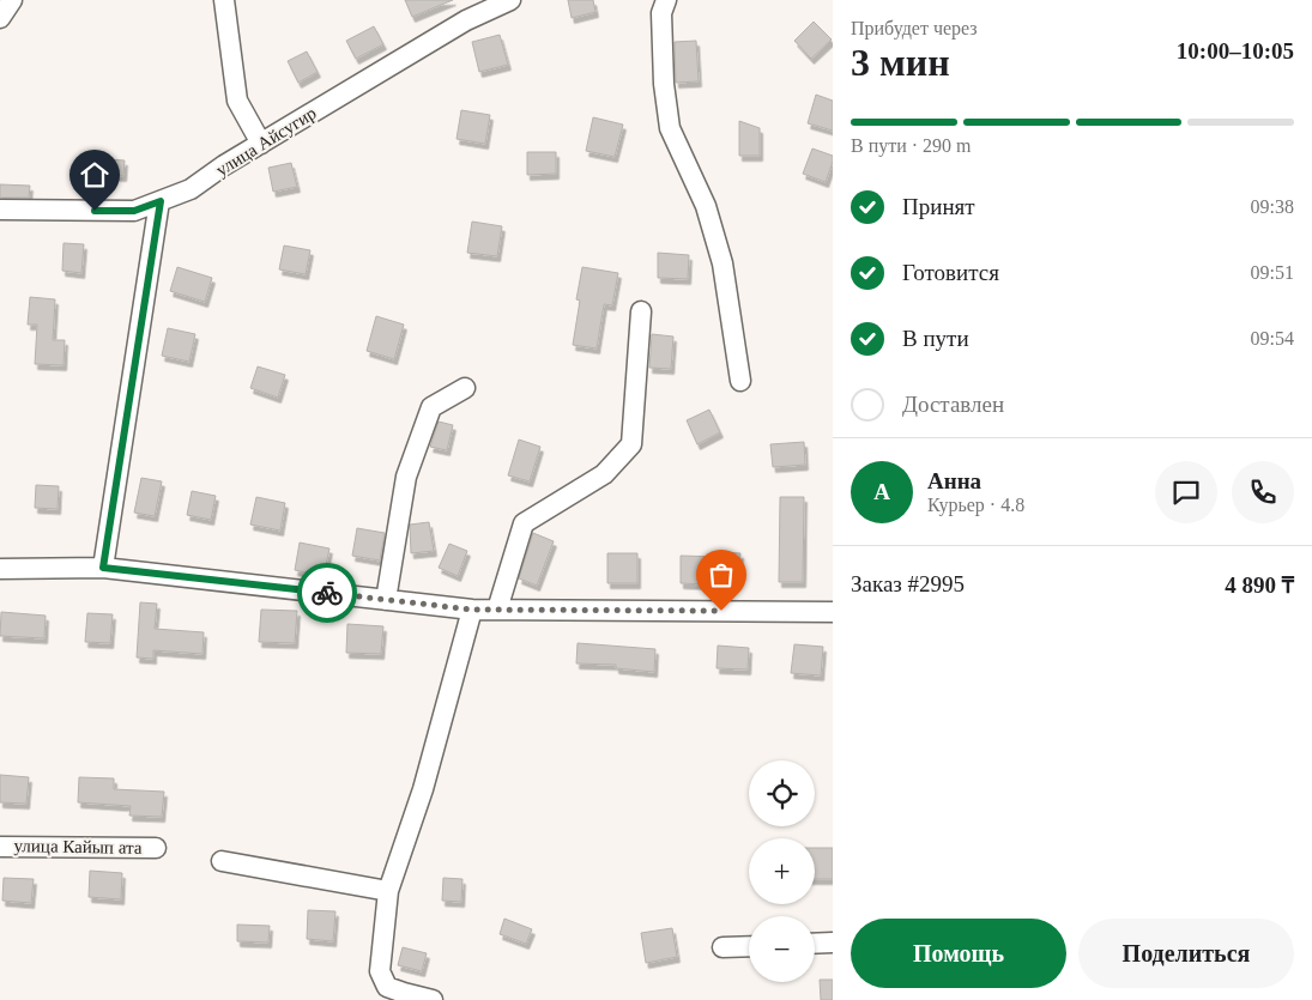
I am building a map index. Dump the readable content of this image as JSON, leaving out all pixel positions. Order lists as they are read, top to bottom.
{
  "streets": {
    "street": ["улица Айсугир", "улица Кайып ата"]
  },
  "page": {
    "heading": ["3 мин", "Прибудет через", "10:00–10:05"],
    "panel": [
      "Анна",
      "Курьер · 4.8",
      "Заказ #2995",
      "4 890 ₸"
    ],
    "bar": "В пути · 290 m",
    "list": [
      ["Принят", "09:38"],
      ["Готовится", "09:51"],
      ["В пути", "09:54"],
      "Доставлен"
    ],
    "round": "А",
    "map_buttons": ["+", "−"],
    "buttons": ["Помощь", "Поделиться"]
  }
}
